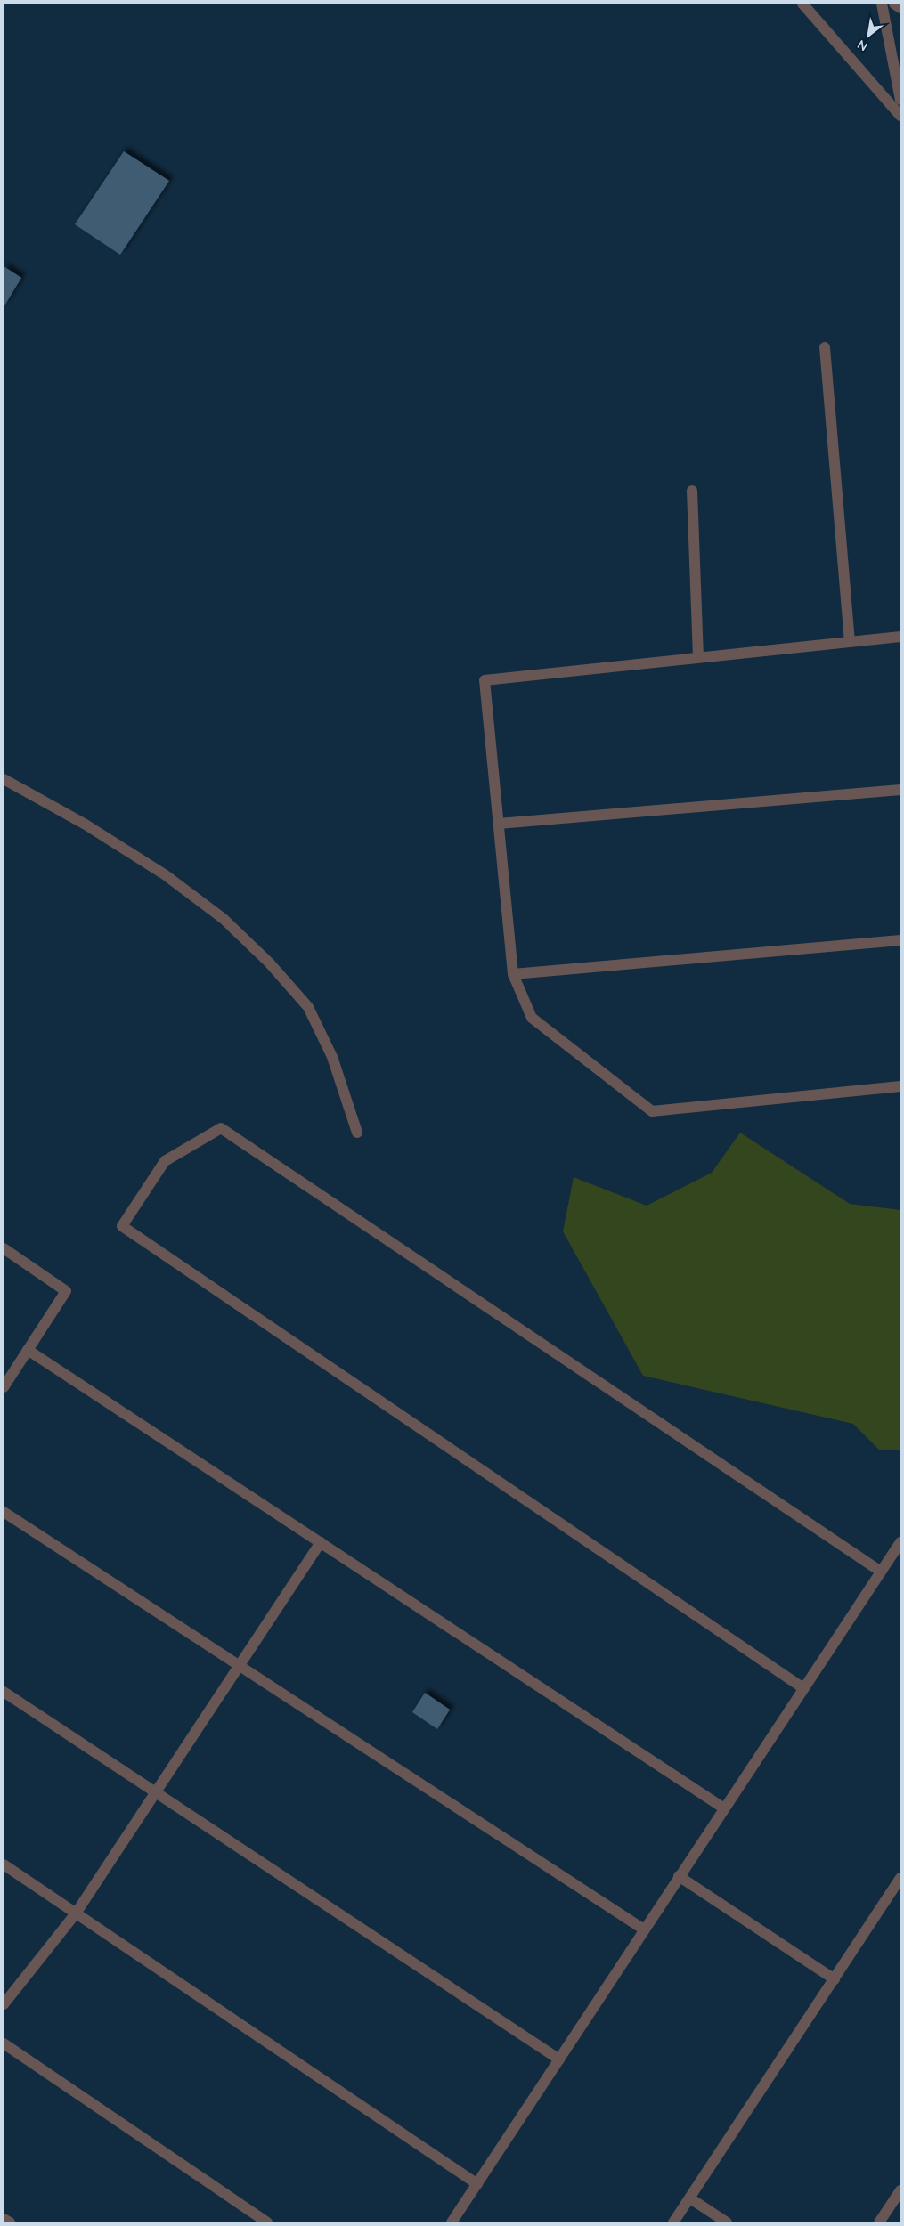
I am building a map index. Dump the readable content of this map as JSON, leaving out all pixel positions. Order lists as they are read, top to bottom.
{
  "north": "bottom left"
}
